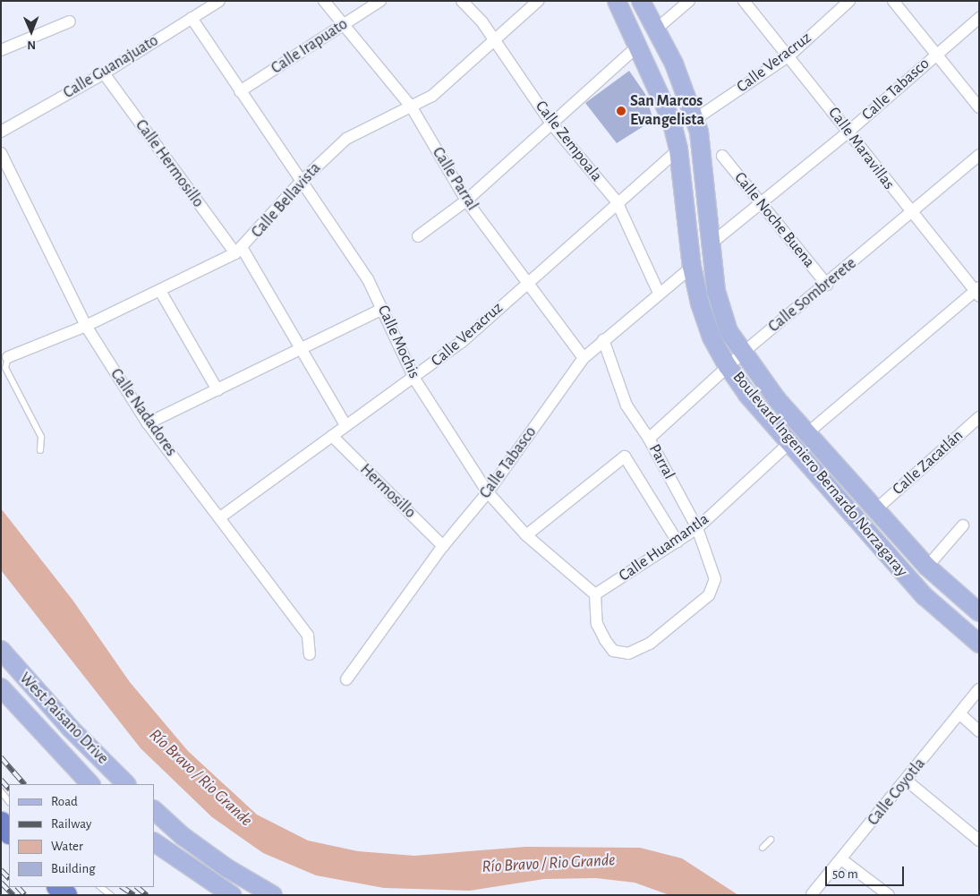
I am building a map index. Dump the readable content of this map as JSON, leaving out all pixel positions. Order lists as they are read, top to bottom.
{
  "streets": {
    "main road": ["Boulevard Ingeniero Bernardo Norzagaray", "West Paisano Drive"],
    "street": [
      "Calle Irapuato",
      "Calle Veracruz",
      "Calle Guanajuato",
      "Calle Tabasco",
      "Calle Zempoala",
      "Calle Maravillas",
      "Calle Hermosillo",
      "Calle Parral",
      "Calle Bellavista",
      "Calle Noche Buena",
      "Calle Sombrerete",
      "Calle Mochis",
      "Calle Nadadores",
      "Parral",
      "Calle Zacatlán",
      "Hermosillo",
      "Calle Huamantla",
      "Calle Coyotla"
    ]
  },
  "crossings": [
    ["Calle Irapuato", "Calle Parral"],
    ["Calle Irapuato", "Calle Mochis"],
    ["Calle Veracruz", "Calle Zempoala"],
    ["Calle Veracruz", "Calle Maravillas"],
    ["Calle Veracruz", "Calle Hermosillo"],
    ["Calle Veracruz", "Calle Parral"],
    ["Calle Veracruz", "Calle Mochis"],
    ["Calle Veracruz", "Calle Nadadores"],
    ["Calle Veracruz", "Boulevard Ingeniero Bernardo Norzagaray"],
    ["Calle Veracruz", "Hermosillo"],
    ["Calle Guanajuato", "Calle Hermosillo"],
    ["Calle Guanajuato", "Calle Mochis"],
    ["Calle Tabasco", "Calle Zempoala"],
    ["Calle Tabasco", "Calle Maravillas"],
    ["Calle Tabasco", "Calle Parral"],
    ["Calle Tabasco", "Calle Noche Buena"],
    ["Calle Tabasco", "Calle Mochis"],
    ["Calle Tabasco", "Parral"],
    ["Calle Tabasco", "Boulevard Ingeniero Bernardo Norzagaray"],
    ["Calle Tabasco", "Hermosillo"],
    ["Calle Zempoala", "Calle Bellavista"],
    ["Calle Maravillas", "Calle Sombrerete"],
    ["Calle Hermosillo", "Calle Bellavista"],
    ["Calle Parral", "Calle Bellavista"],
    ["Calle Bellavista", "Calle Mochis"],
    ["Calle Bellavista", "Calle Nadadores"],
    ["Calle Noche Buena", "Calle Sombrerete"],
    ["Calle Sombrerete", "Parral"],
    ["Calle Sombrerete", "Boulevard Ingeniero Bernardo Norzagaray"],
    ["Calle Mochis", "Parral"],
    ["Calle Mochis", "Calle Huamantla"],
    ["Parral", "Calle Huamantla"],
    ["Calle Zacatlán", "Boulevard Ingeniero Bernardo Norzagaray"],
    ["Boulevard Ingeniero Bernardo Norzagaray", "Calle Huamantla"]
  ],
  "water": ["Río Bravo / Rio Grande"],
  "places": ["San Marcos Evangelista"],
  "legend": [
    "Road",
    "Railway",
    "Water",
    "Building"
  ],
  "scale_bar": "50 m",
  "north": "bottom"
}
